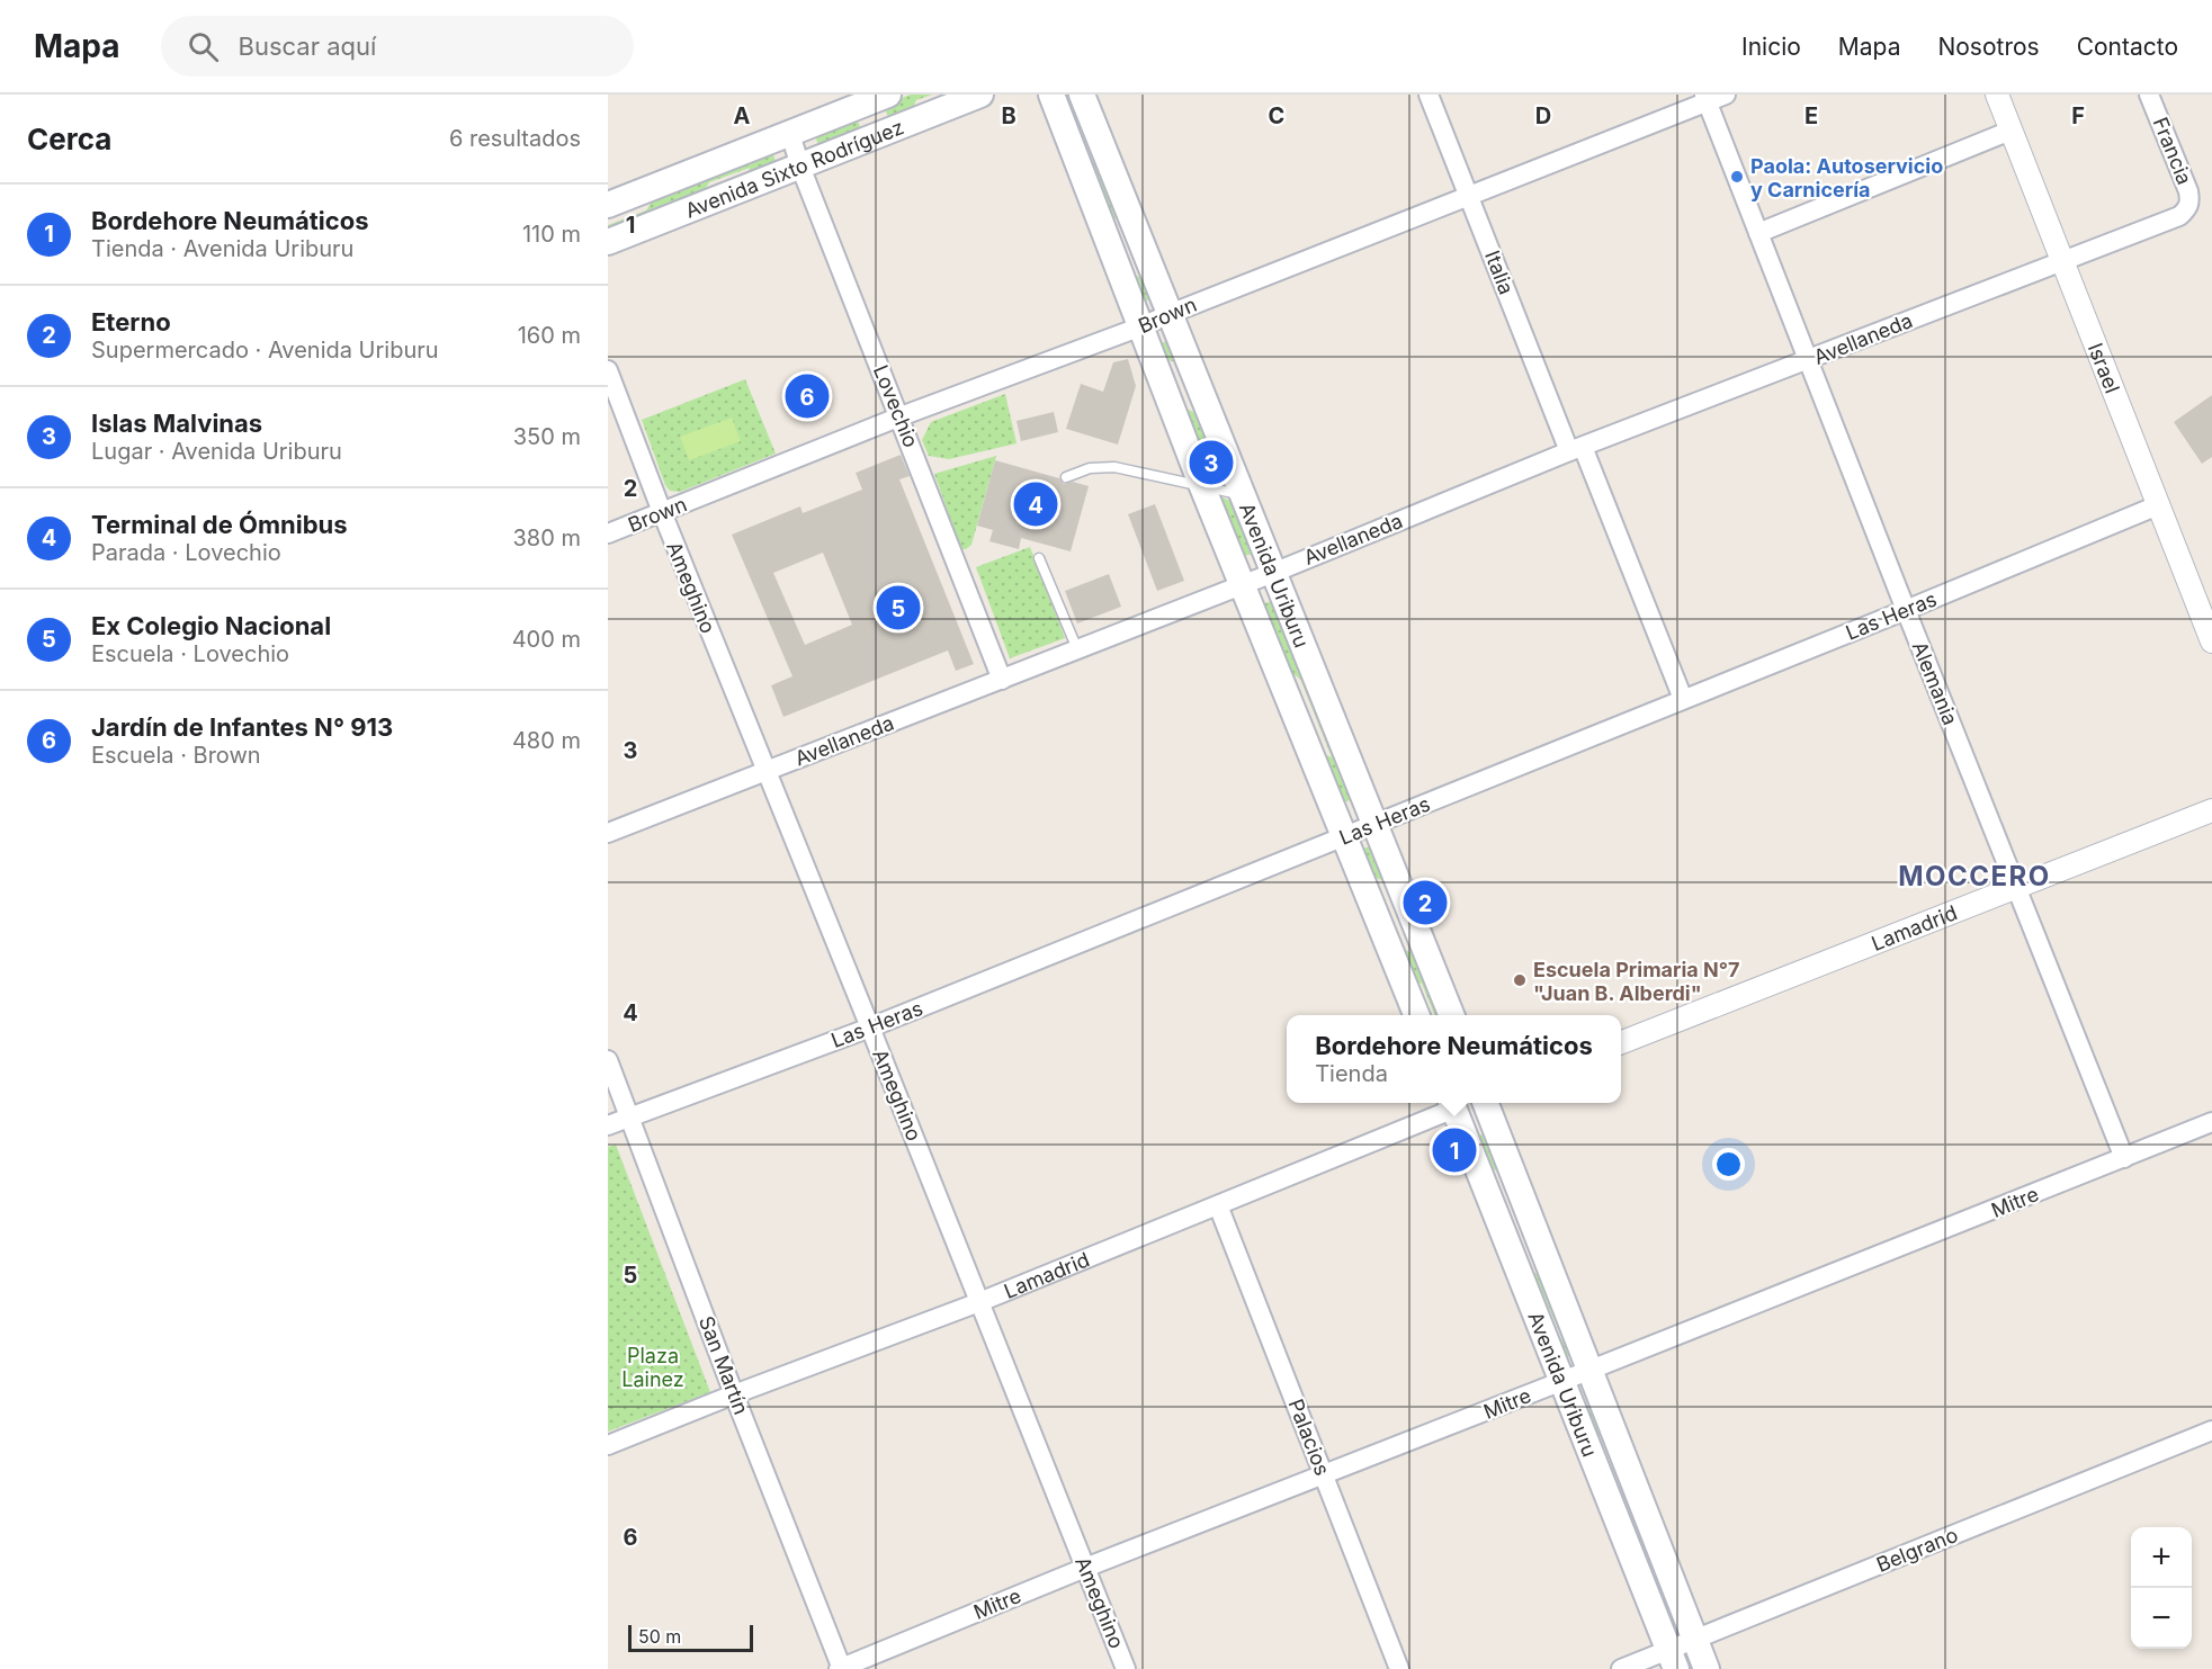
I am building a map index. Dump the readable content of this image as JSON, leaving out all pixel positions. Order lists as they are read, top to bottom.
{
  "streets": {
    "main road": ["Avenida Sixto Rodríguez", "Avenida Uriburu"],
    "street": [
      "Francia",
      "Italia",
      "Brown",
      "Avellaneda",
      "Israel",
      "Lovechio",
      "Ameghino",
      "Las Heras",
      "Alemania",
      "Lamadrid",
      "Mitre",
      "San Martín",
      "Palacios",
      "Belgrano"
    ]
  },
  "crossings": [
    ["Francia", "Avellaneda"],
    ["Avenida Sixto Rodríguez", "Lovechio"],
    ["Italia", "Brown"],
    ["Italia", "Avellaneda"],
    ["Italia", "Las Heras"],
    ["Brown", "Lovechio"],
    ["Brown", "Avenida Uriburu"],
    ["Brown", "Ameghino"],
    ["Brown", "Alemania"],
    ["Avellaneda", "Israel"],
    ["Avellaneda", "Lovechio"],
    ["Avellaneda", "Avenida Uriburu"],
    ["Avellaneda", "Ameghino"],
    ["Avellaneda", "Alemania"],
    ["Israel", "Las Heras"],
    ["Avenida Uriburu", "Las Heras"],
    ["Avenida Uriburu", "Lamadrid"],
    ["Avenida Uriburu", "Mitre"],
    ["Avenida Uriburu", "Belgrano"],
    ["Ameghino", "Las Heras"],
    ["Ameghino", "Lamadrid"],
    ["Ameghino", "Mitre"],
    ["Las Heras", "Alemania"],
    ["Las Heras", "San Martín"],
    ["Alemania", "Lamadrid"],
    ["Alemania", "Mitre"],
    ["Lamadrid", "San Martín"],
    ["Lamadrid", "Palacios"],
    ["Mitre", "San Martín"],
    ["Mitre", "Palacios"]
  ],
  "districts": ["MOCCERO"],
  "parks": ["Plaza Lainez"],
  "places": ["Paola: Autoservicio y Carnicería", "Escuela Primaria N°7 \"Juan B. Alberdi\""],
  "scale_bar": "50 m",
  "page": {
    "header": "Mapa",
    "search": "Buscar aquí",
    "nav": [
      "Inicio",
      "Mapa",
      "Nosotros",
      "Contacto"
    ],
    "heading": ["Cerca", "6 resultados"],
    "list": [
      {
        "mark": "1",
        "name": "Bordehore Neumáticos",
        "note": "Tienda · Avenida Uriburu",
        "value": "110 m"
      },
      {
        "mark": "2",
        "name": "Eterno",
        "note": "Supermercado · Avenida Uriburu",
        "value": "160 m"
      },
      {
        "mark": "3",
        "name": "Islas Malvinas",
        "note": "Lugar · Avenida Uriburu",
        "value": "350 m"
      },
      {
        "mark": "4",
        "name": "Terminal de Ómnibus",
        "note": "Parada · Lovechio",
        "value": "380 m"
      },
      {
        "mark": "5",
        "name": "Ex Colegio Nacional",
        "note": "Escuela · Lovechio",
        "value": "400 m"
      },
      {
        "mark": "6",
        "name": "Jardín de Infantes N° 913",
        "note": "Escuela · Brown",
        "value": "480 m"
      }
    ],
    "pins": [
      "6",
      "3",
      "4",
      "5",
      "2",
      "1"
    ],
    "popup": ["Bordehore Neumáticos", "Tienda"],
    "map_buttons": ["+", "−"],
    "scale": "50 m"
  },
  "grid": {
    "columns": [
      "A",
      "B",
      "C",
      "D",
      "E",
      "F"
    ],
    "rows": [
      "1",
      "2",
      "3",
      "4",
      "5",
      "6"
    ]
  }
}
